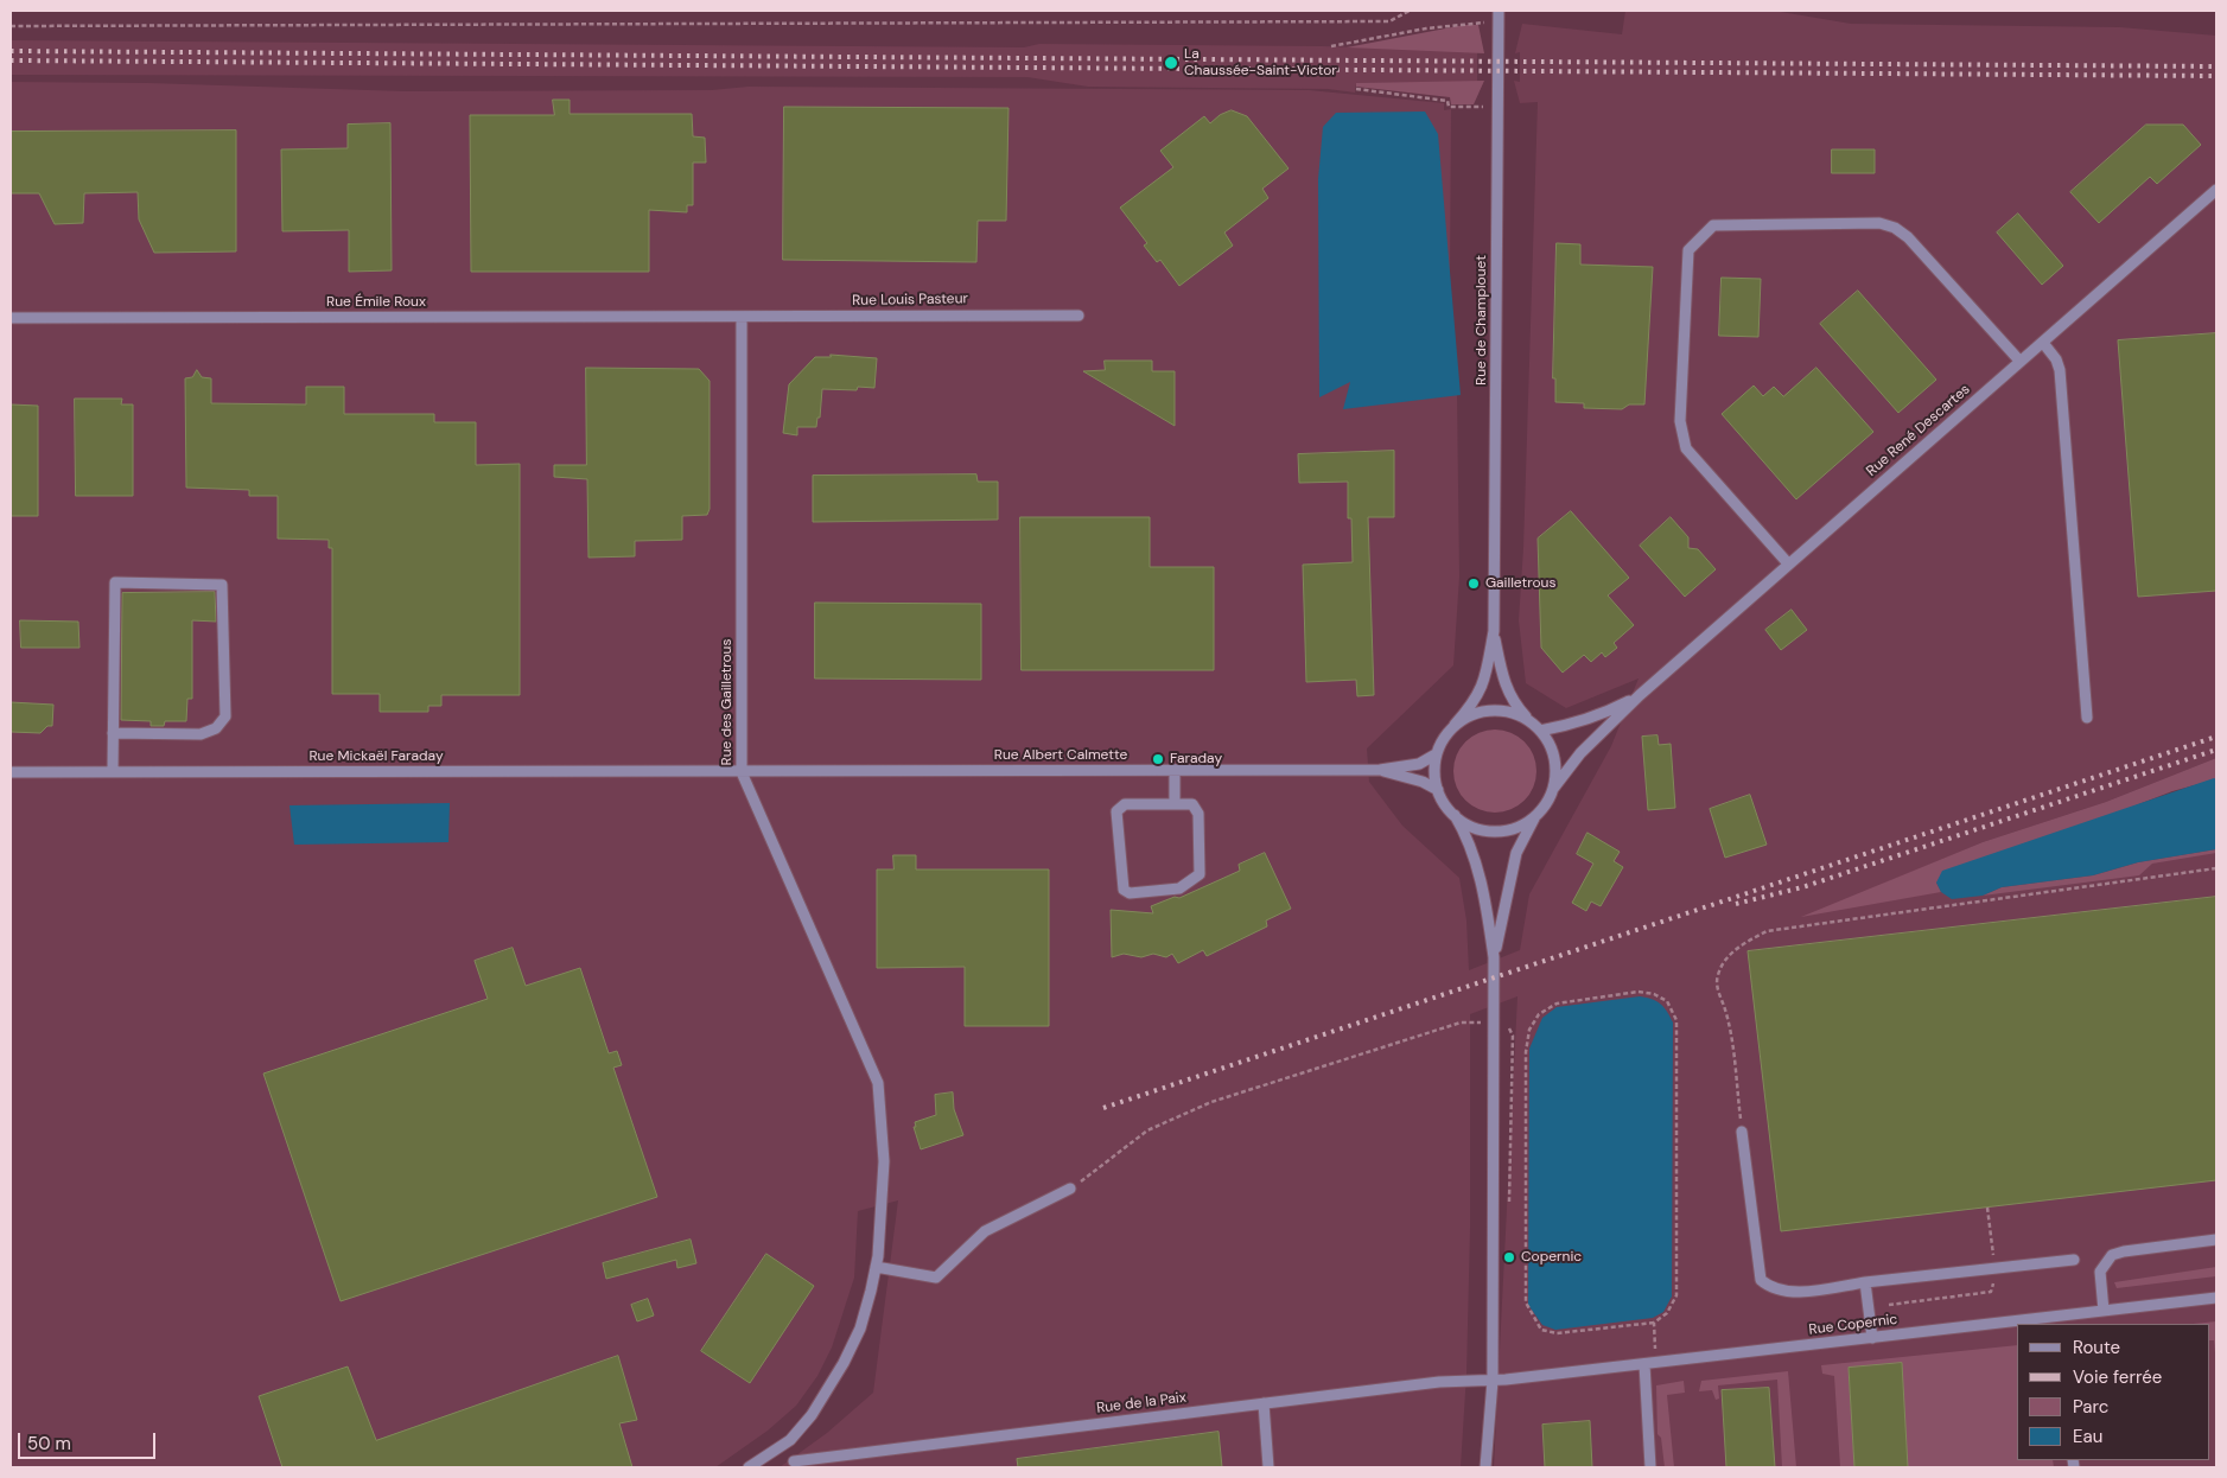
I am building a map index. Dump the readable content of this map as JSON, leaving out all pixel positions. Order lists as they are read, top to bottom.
{
  "streets": {
    "street": [
      "Rue Louis Pasteur",
      "Rue Émile Roux",
      "Rue de Champlouet",
      "Rue René Descartes",
      "Rue des Gailletrous",
      "Rue Albert Calmette",
      "Rue Mickaël Faraday",
      "Rue Copernic",
      "Rue de la Paix"
    ]
  },
  "crossings": [
    ["Rue Louis Pasteur", "Rue Émile Roux"],
    ["Rue Louis Pasteur", "Rue des Gailletrous"],
    ["Rue Émile Roux", "Rue des Gailletrous"],
    ["Rue de Champlouet", "Rue René Descartes"],
    ["Rue de Champlouet", "Rue Albert Calmette"],
    ["Rue René Descartes", "Rue Albert Calmette"],
    ["Rue des Gailletrous", "Rue Albert Calmette"],
    ["Rue des Gailletrous", "Rue Mickaël Faraday"],
    ["Rue Albert Calmette", "Rue Mickaël Faraday"],
    ["Rue Copernic", "Rue de la Paix"]
  ],
  "places": [
    "La Chaussée-Saint-Victor",
    "Gailletrous",
    "Faraday",
    "Copernic"
  ],
  "legend": [
    "Route",
    "Voie ferrée",
    "Parc",
    "Eau"
  ],
  "scale_bar": "50 m"
}
